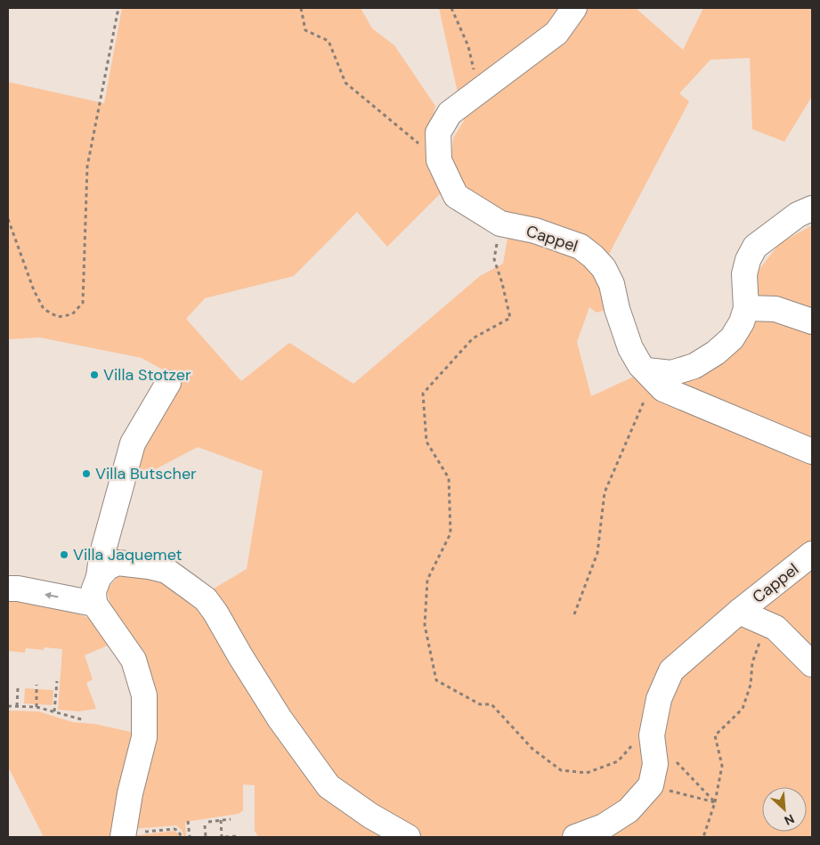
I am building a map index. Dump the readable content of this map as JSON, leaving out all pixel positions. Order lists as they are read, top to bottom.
{
  "streets": {
    "street": ["Cappel"]
  },
  "places": ["Villa Stotzer", "Villa Butscher", "Villa Jaquemet"],
  "north": "bottom right"
}
